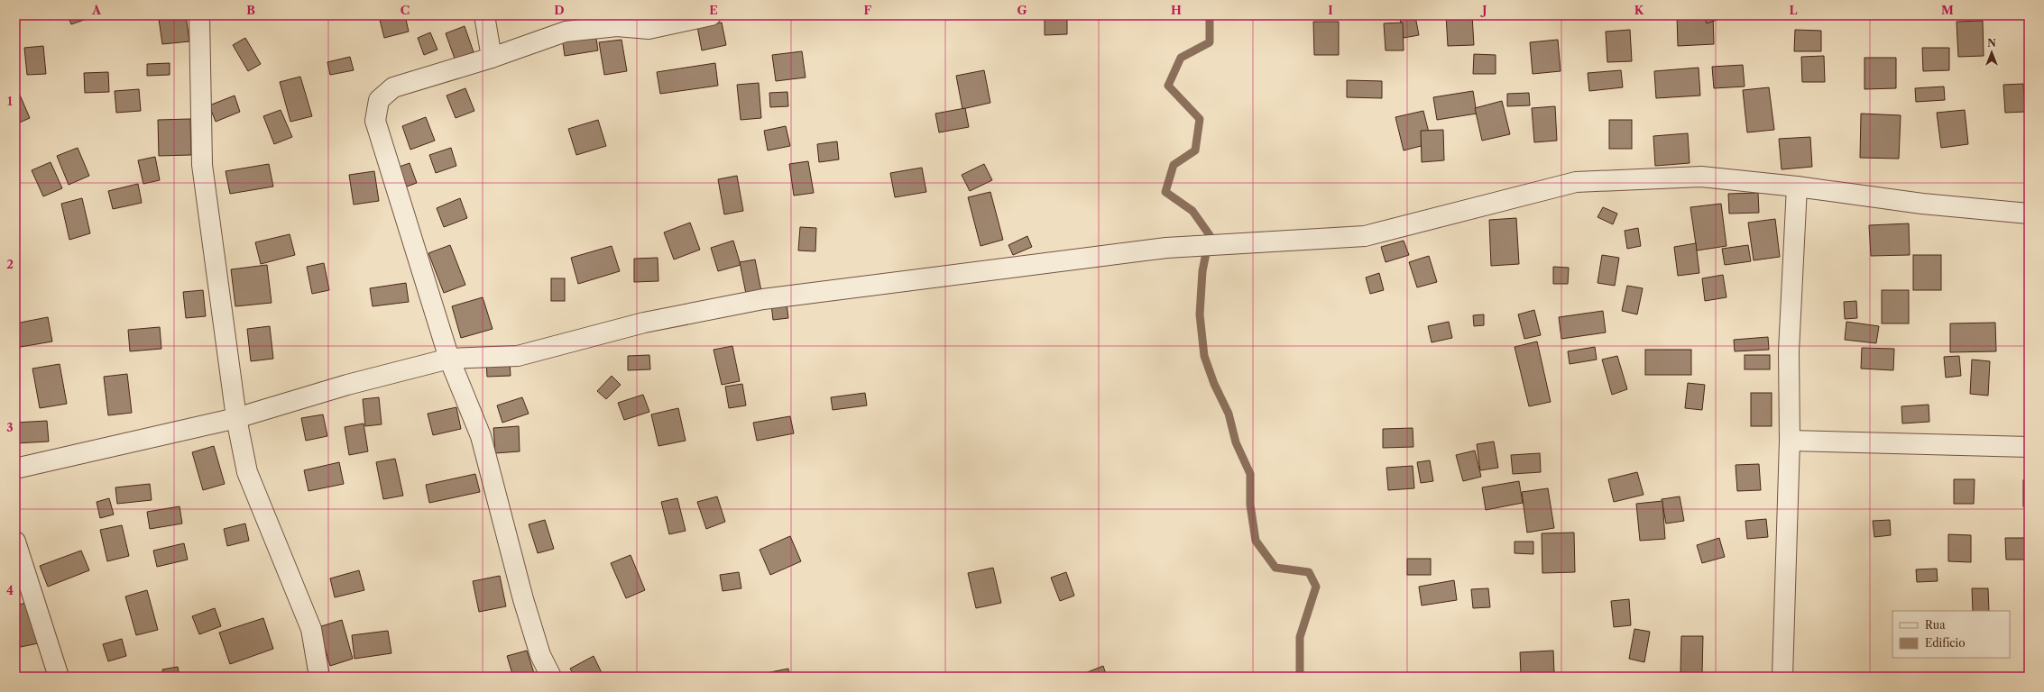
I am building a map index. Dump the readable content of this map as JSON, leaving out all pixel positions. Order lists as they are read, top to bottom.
{
  "legend": ["Rua", "Edifício"],
  "north": "top",
  "grid": {
    "columns": [
      "A",
      "B",
      "C",
      "D",
      "E",
      "F",
      "G",
      "H",
      "I",
      "J",
      "K",
      "L",
      "M"
    ],
    "rows": [
      "1",
      "2",
      "3",
      "4"
    ]
  }
}
